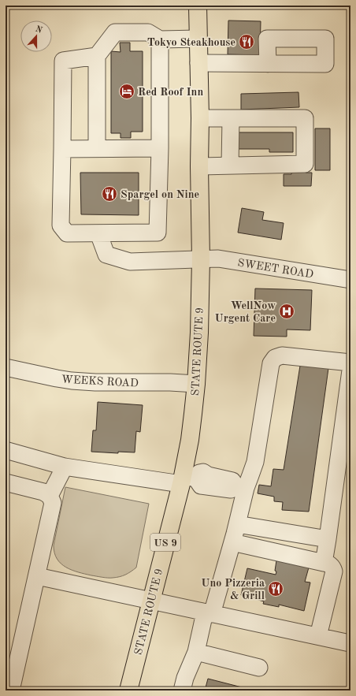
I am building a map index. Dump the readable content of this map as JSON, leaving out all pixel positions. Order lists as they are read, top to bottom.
{
  "streets": {
    "main road": ["STATE ROUTE 9", "US 9"],
    "street": ["SWEET ROAD", "WEEKS ROAD"]
  },
  "crossings": [
    ["SWEET ROAD", "STATE ROUTE 9"],
    ["STATE ROUTE 9", "WEEKS ROAD"]
  ],
  "places": {
    "restaurant": ["Tokyo Steakhouse", "Spargel on Nine", "Uno Pizzeria & Grill"],
    "hotel": ["Red Roof Inn"],
    "hospital": ["WellNow Urgent Care"]
  },
  "north": "top"
}
